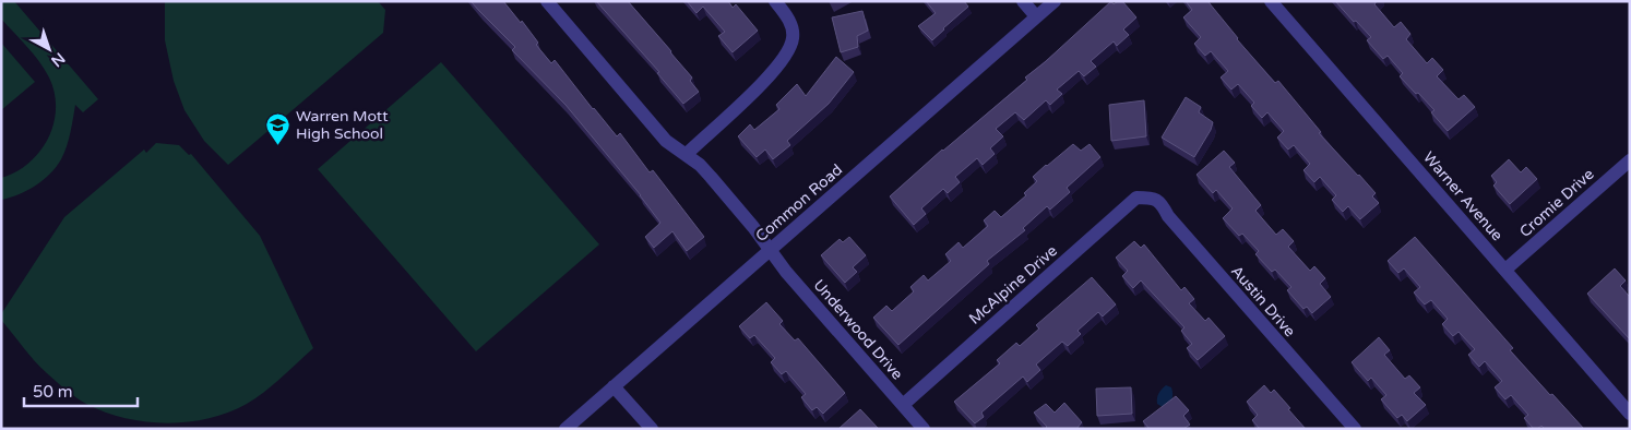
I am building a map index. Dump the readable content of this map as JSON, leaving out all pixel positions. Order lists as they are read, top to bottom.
{
  "streets": {
    "street": [
      "Warner Avenue",
      "Common Road",
      "Cromie Drive",
      "McAlpine Drive",
      "Austin Drive",
      "Underwood Drive"
    ]
  },
  "crossings": [
    ["Warner Avenue", "Cromie Drive"],
    ["Common Road", "Underwood Drive"],
    ["McAlpine Drive", "Austin Drive"],
    ["McAlpine Drive", "Underwood Drive"]
  ],
  "places": {
    "school or university": ["Warren Mott High School"]
  },
  "scale_bar": "50 m",
  "north": "bottom right"
}
